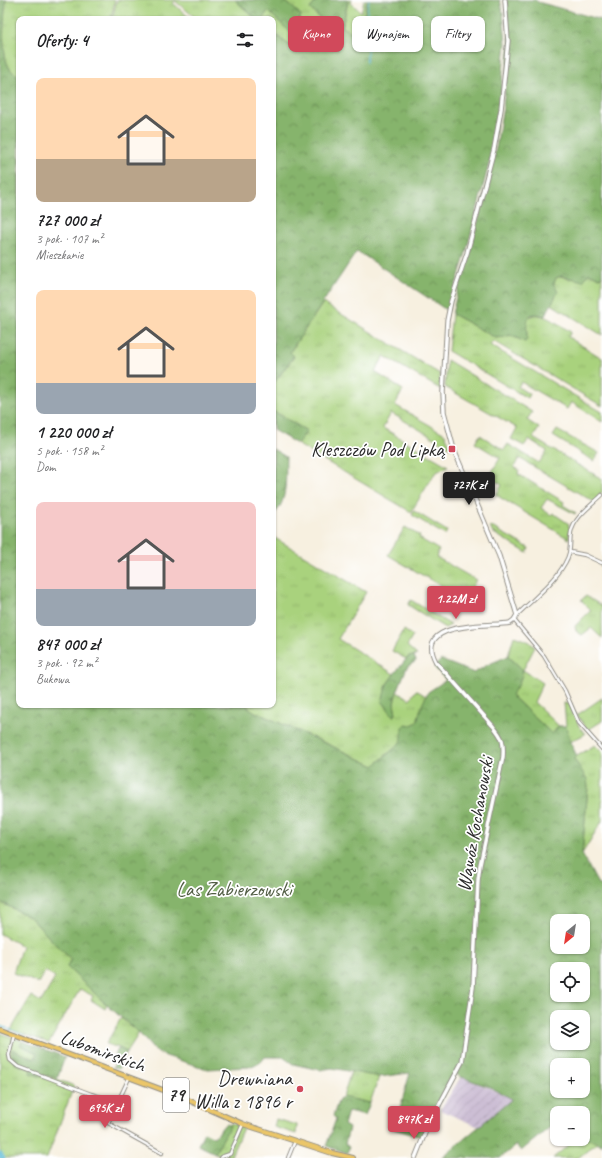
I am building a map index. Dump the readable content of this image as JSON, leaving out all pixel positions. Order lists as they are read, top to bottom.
{
  "streets": {
    "main road": ["Lubomirskich", "79"],
    "street": ["Wąwóz Kochanowski"]
  },
  "parks": ["Las Zabierzowski"],
  "places": {
    "transit": ["Kleszczów Pod Lipką"],
    "other": ["Drewniana Willa z 1896 r"]
  },
  "north": "bottom left",
  "page": {
    "chip": ["Kupno", "Wynajem", "Filtry"],
    "heading": "Oferty: 4",
    "list": [
      {
        "name": "727 000 zł",
        "note": "3 pok. · 107 m² · Mieszkanie"
      },
      {
        "name": "1 220 000 zł",
        "note": "5 pok. · 158 m² · Dom"
      },
      {
        "name": "847 000 zł",
        "note": "3 pok. · 92 m² · Bukowa"
      }
    ],
    "price": [
      "727K zł",
      "1.22M zł",
      "695K zł",
      "847K zł"
    ],
    "map_buttons": ["+", "−"]
  }
}
